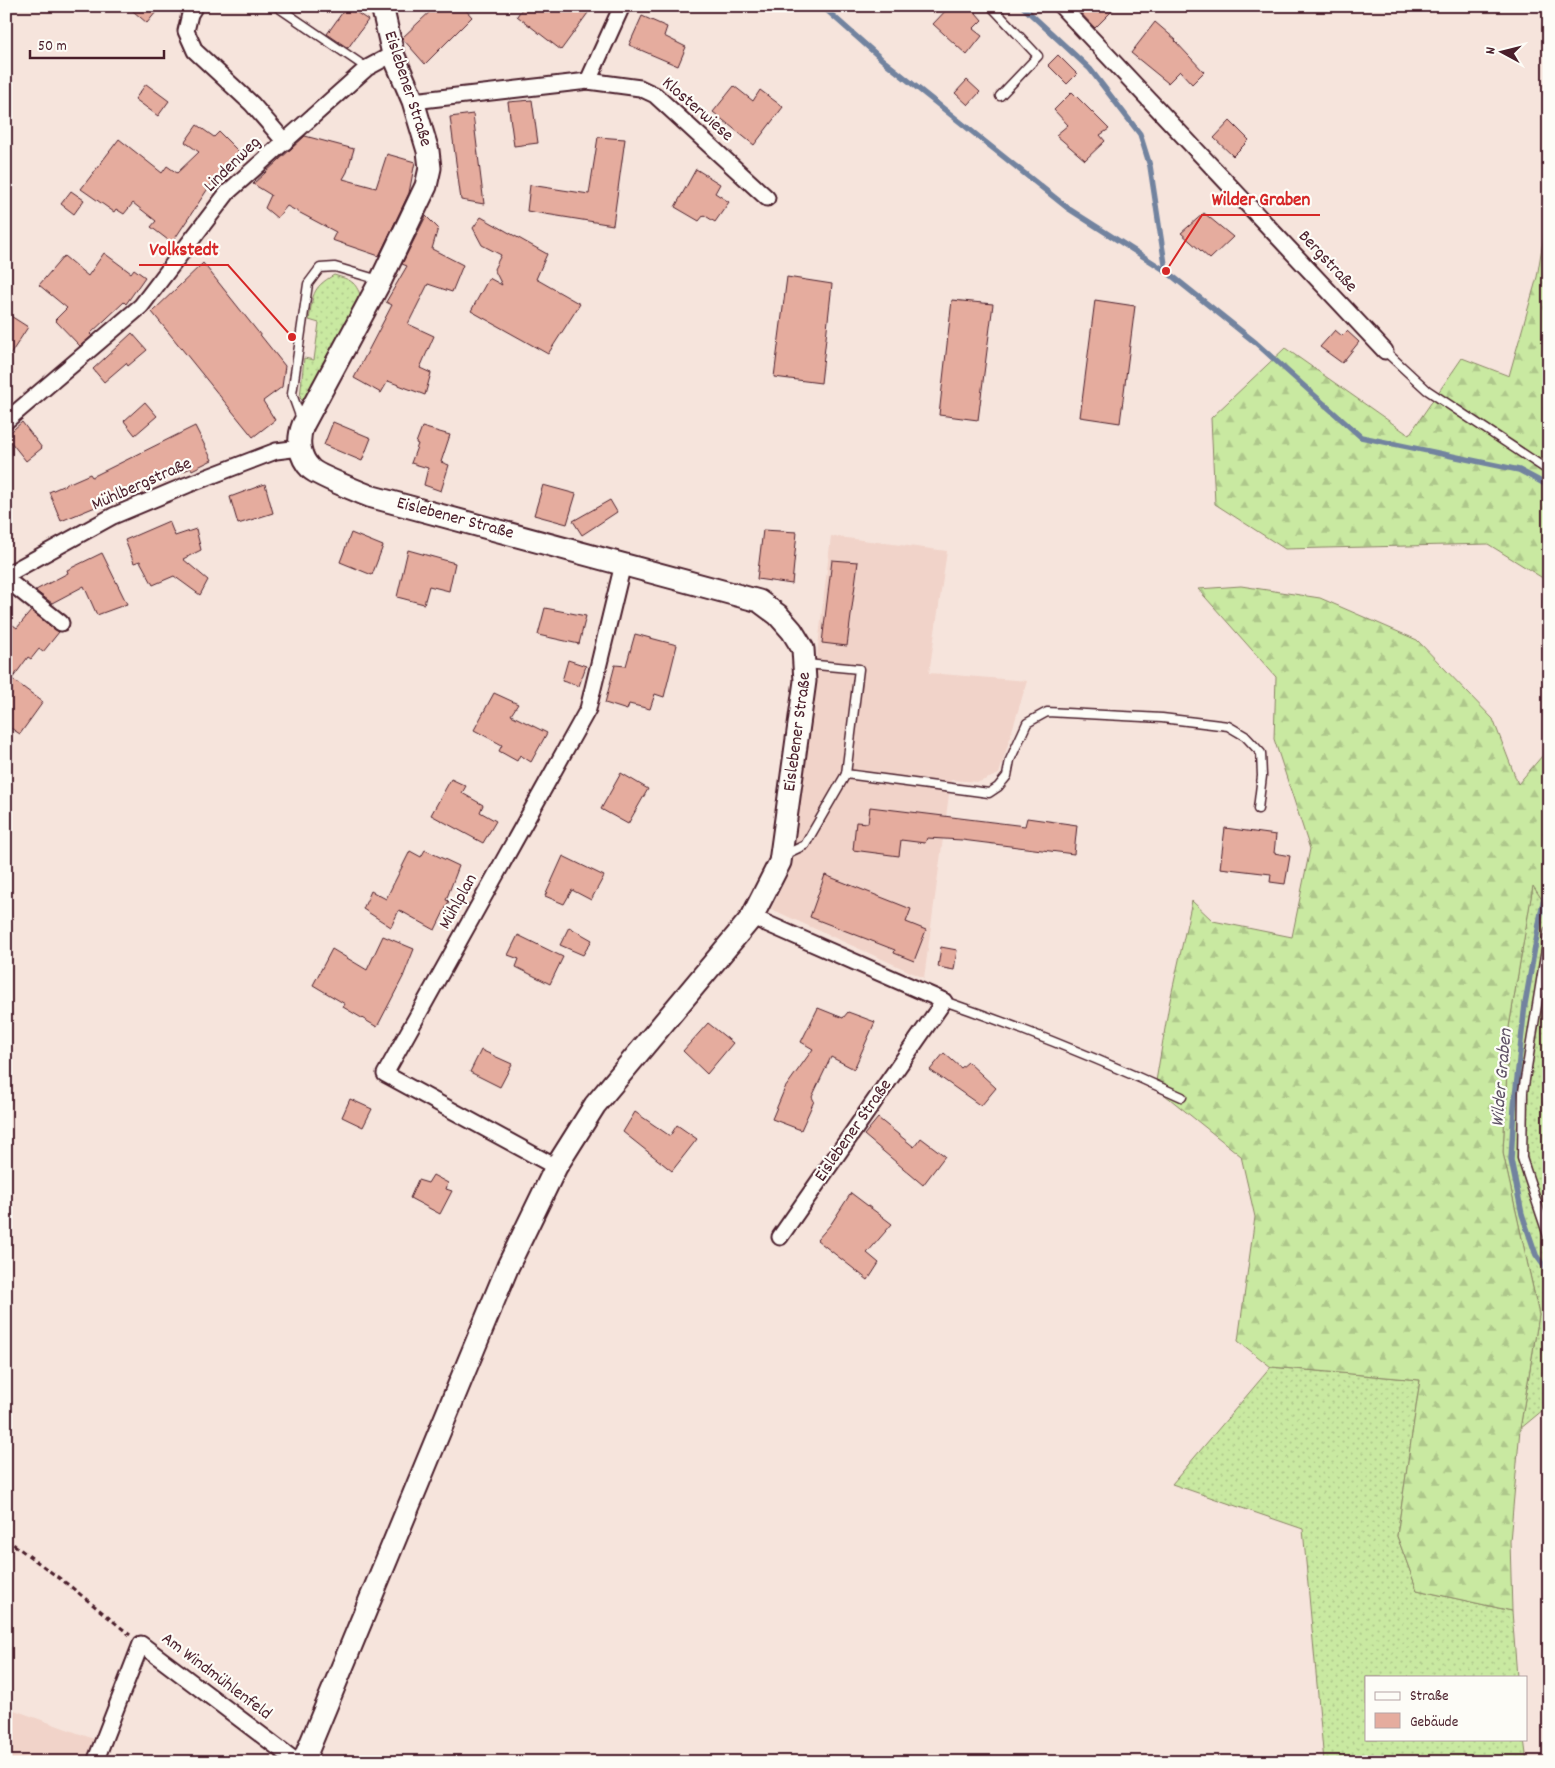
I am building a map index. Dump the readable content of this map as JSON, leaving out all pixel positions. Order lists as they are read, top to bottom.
{
  "streets": {
    "main road": ["Eislebener Straße"],
    "street": [
      "Klosterwiese",
      "Lindenweg",
      "Bergstraße",
      "Mühlbergstraße",
      "Mühlplan",
      "Am Windmühlenfeld"
    ]
  },
  "crossings": [
    ["Eislebener Straße", "Klosterwiese"],
    ["Eislebener Straße", "Lindenweg"],
    ["Eislebener Straße", "Mühlbergstraße"],
    ["Eislebener Straße", "Mühlplan"]
  ],
  "water": ["Wilder Graben"],
  "places": ["Wilder Graben", "Volkstedt"],
  "legend": ["Straße", "Gebäude"],
  "scale_bar": "50 m",
  "north": "left"
}
